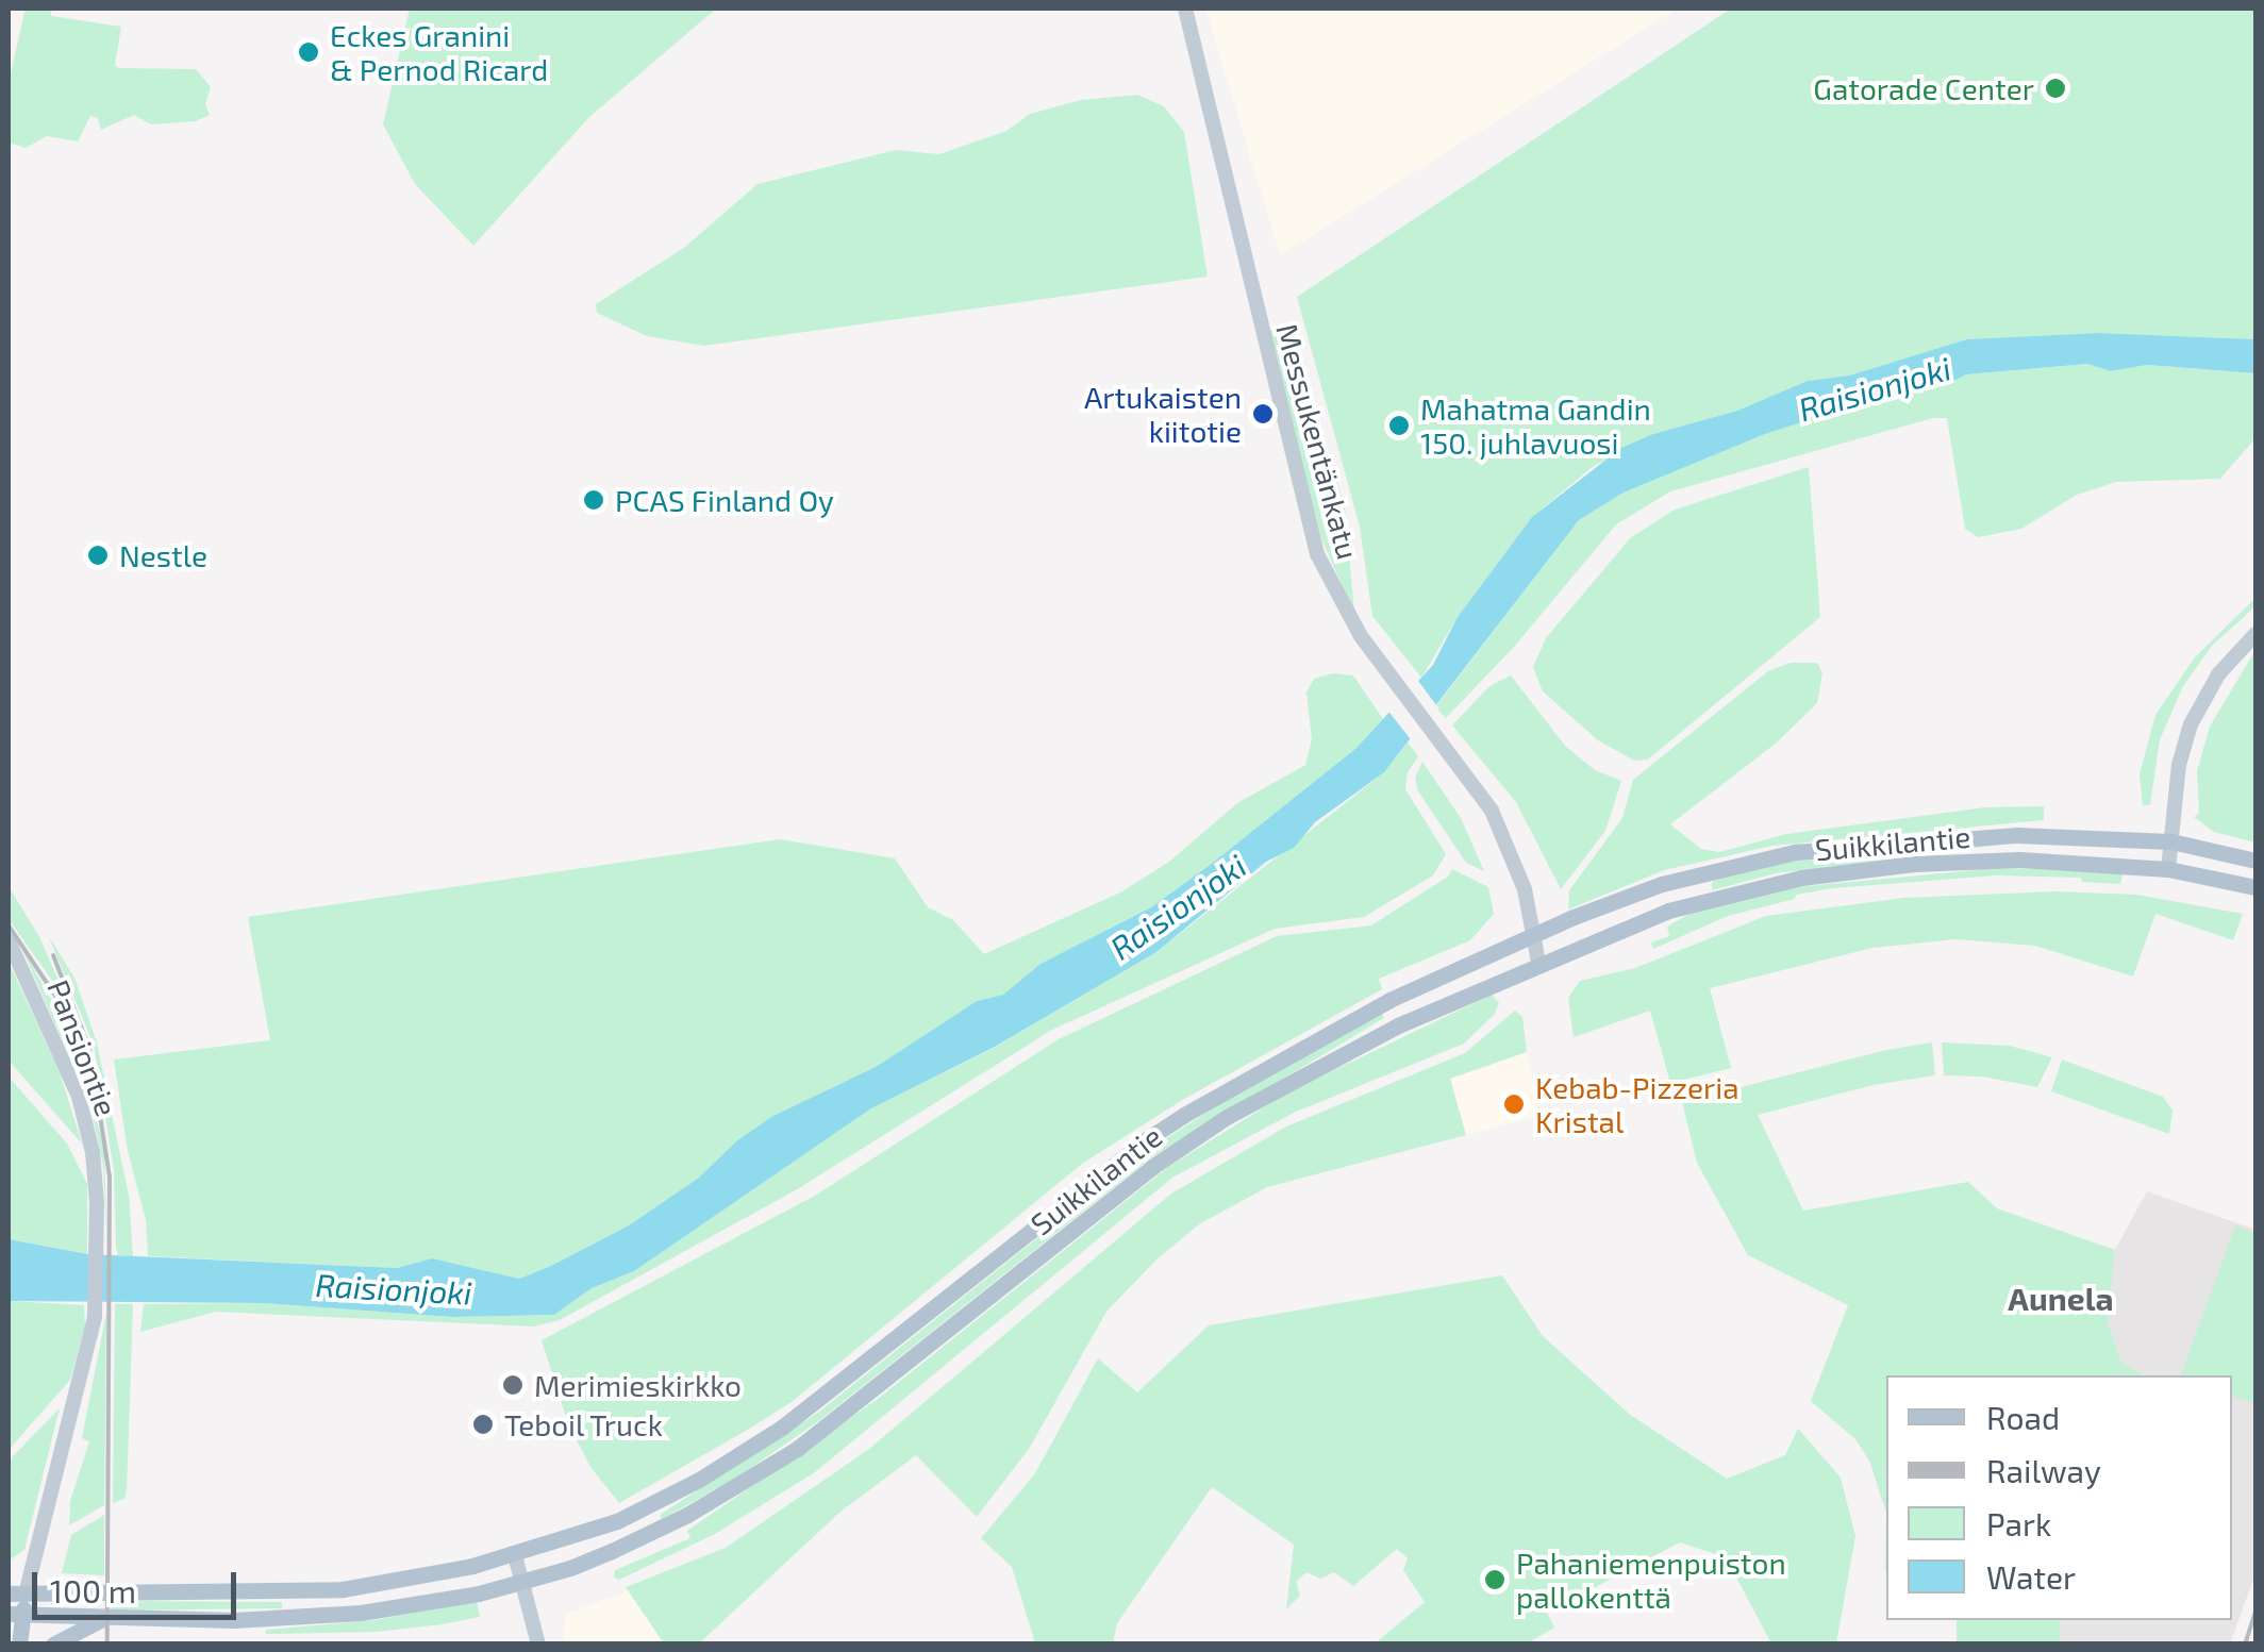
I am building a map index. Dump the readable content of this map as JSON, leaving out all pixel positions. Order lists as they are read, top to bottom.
{
  "streets": {
    "main road": ["Suikkilantie"],
    "street": ["Messukentänkatu", "Pansiontie"]
  },
  "crossings": [
    ["Messukentänkatu", "Suikkilantie"],
    ["Suikkilantie", "Pansiontie"]
  ],
  "districts": ["Aunela"],
  "water": ["Raisionjoki"],
  "places": [
    "Eckes Granini & Pernod Ricard",
    "Gatorade Center",
    "Artukaisten kiitotie",
    "Mahatma Gandin 150. juhlavuosi",
    "PCAS Finland Oy",
    "Nestle",
    "Kebab-Pizzeria Kristal",
    "Merimieskirkko",
    "Teboil Truck",
    "Pahaniemenpuiston pallokenttä"
  ],
  "legend": [
    "Road",
    "Railway",
    "Park",
    "Water"
  ],
  "scale_bar": "100 m"
}
